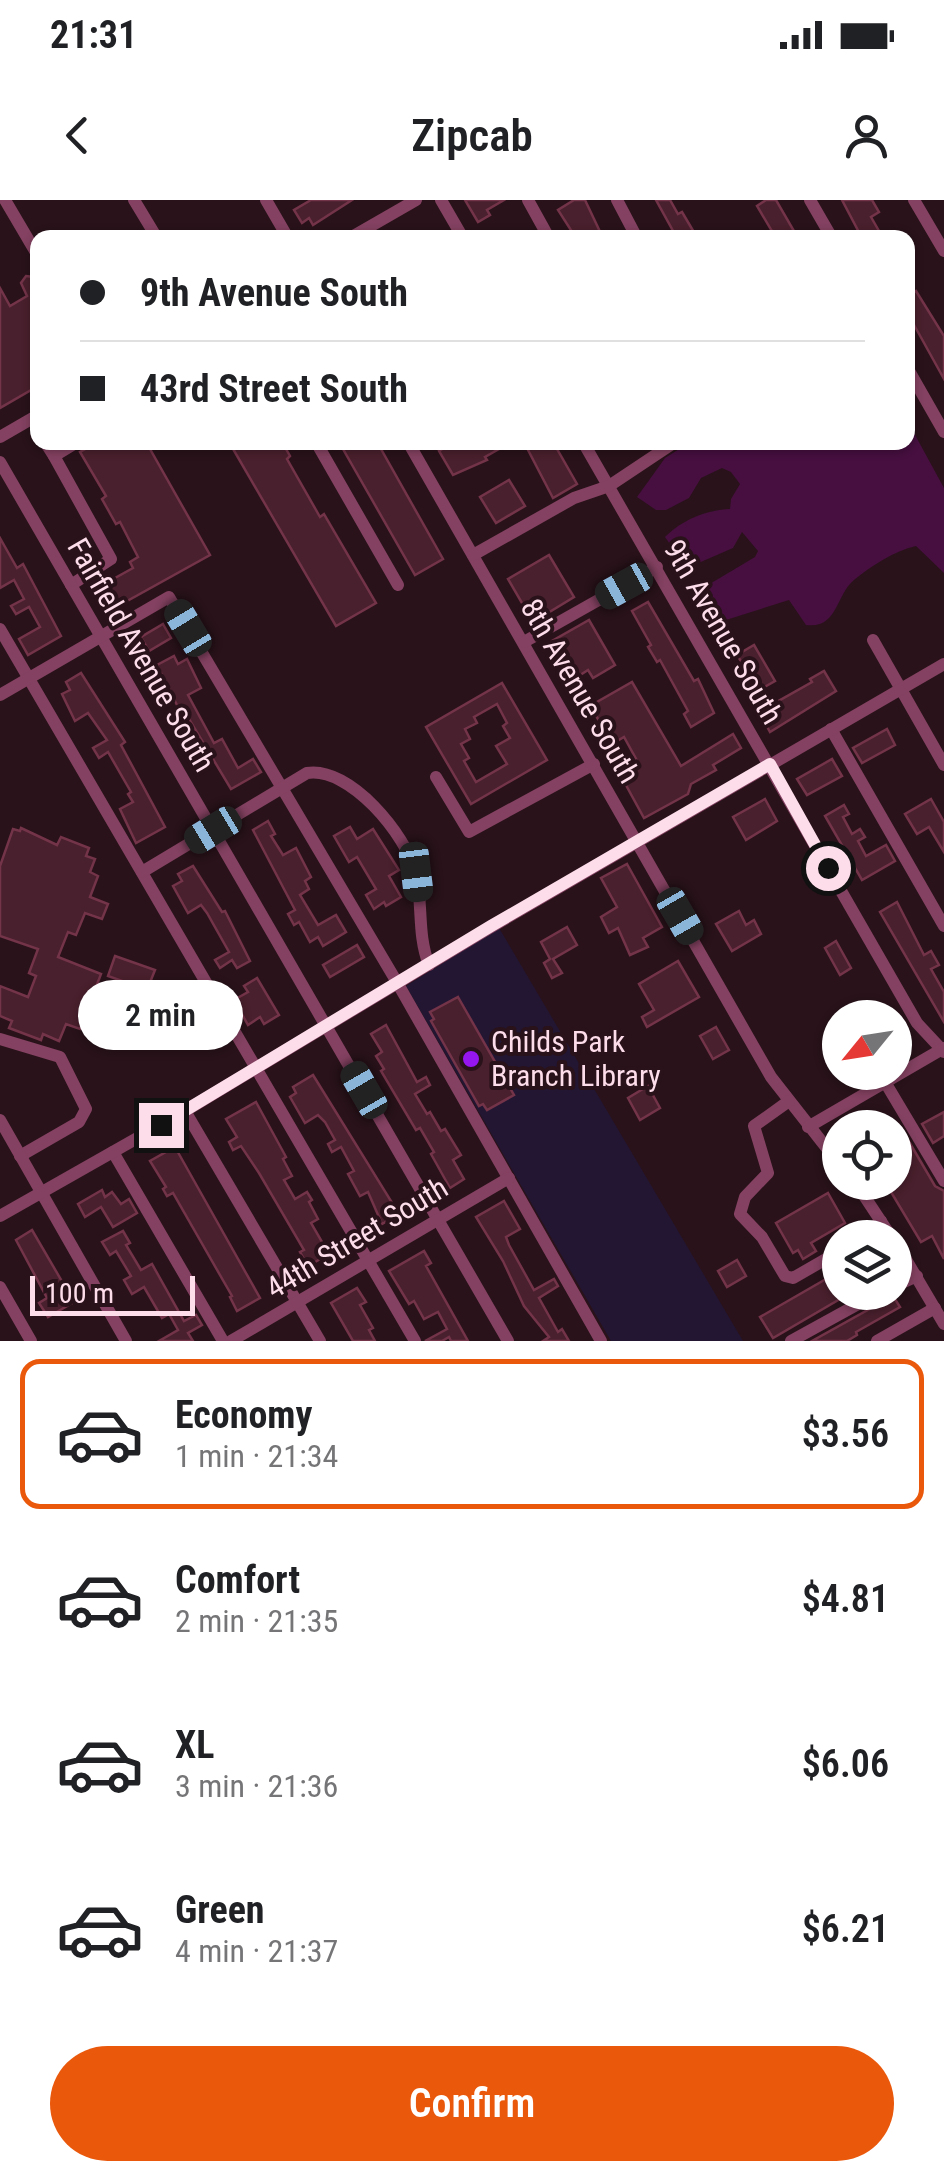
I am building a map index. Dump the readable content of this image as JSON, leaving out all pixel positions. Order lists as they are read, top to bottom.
{
  "streets": {
    "street": [
      "9th Avenue South",
      "Fairfield Avenue South",
      "8th Avenue South",
      "44th Street South"
    ]
  },
  "crossings": [
    ["Fairfield Avenue South", "44th Street South"]
  ],
  "places": ["Childs Park Branch Library"],
  "scale_bar": "100 m",
  "north": "bottom left",
  "page": {
    "status": "21:31",
    "header": "Zipcab",
    "banner": ["9th Avenue South", "43rd Street South"],
    "bubble": "2 min",
    "scale": "100 m",
    "list": [
      {
        "name": "Economy",
        "note": "1 min · 21:34",
        "value": "$3.56"
      },
      {
        "name": "Comfort",
        "note": "2 min · 21:35",
        "value": "$4.81"
      },
      {
        "name": "XL",
        "note": "3 min · 21:36",
        "value": "$6.06"
      },
      {
        "name": "Green",
        "note": "4 min · 21:37",
        "value": "$6.21"
      }
    ],
    "buttons": "Confirm"
  }
}
